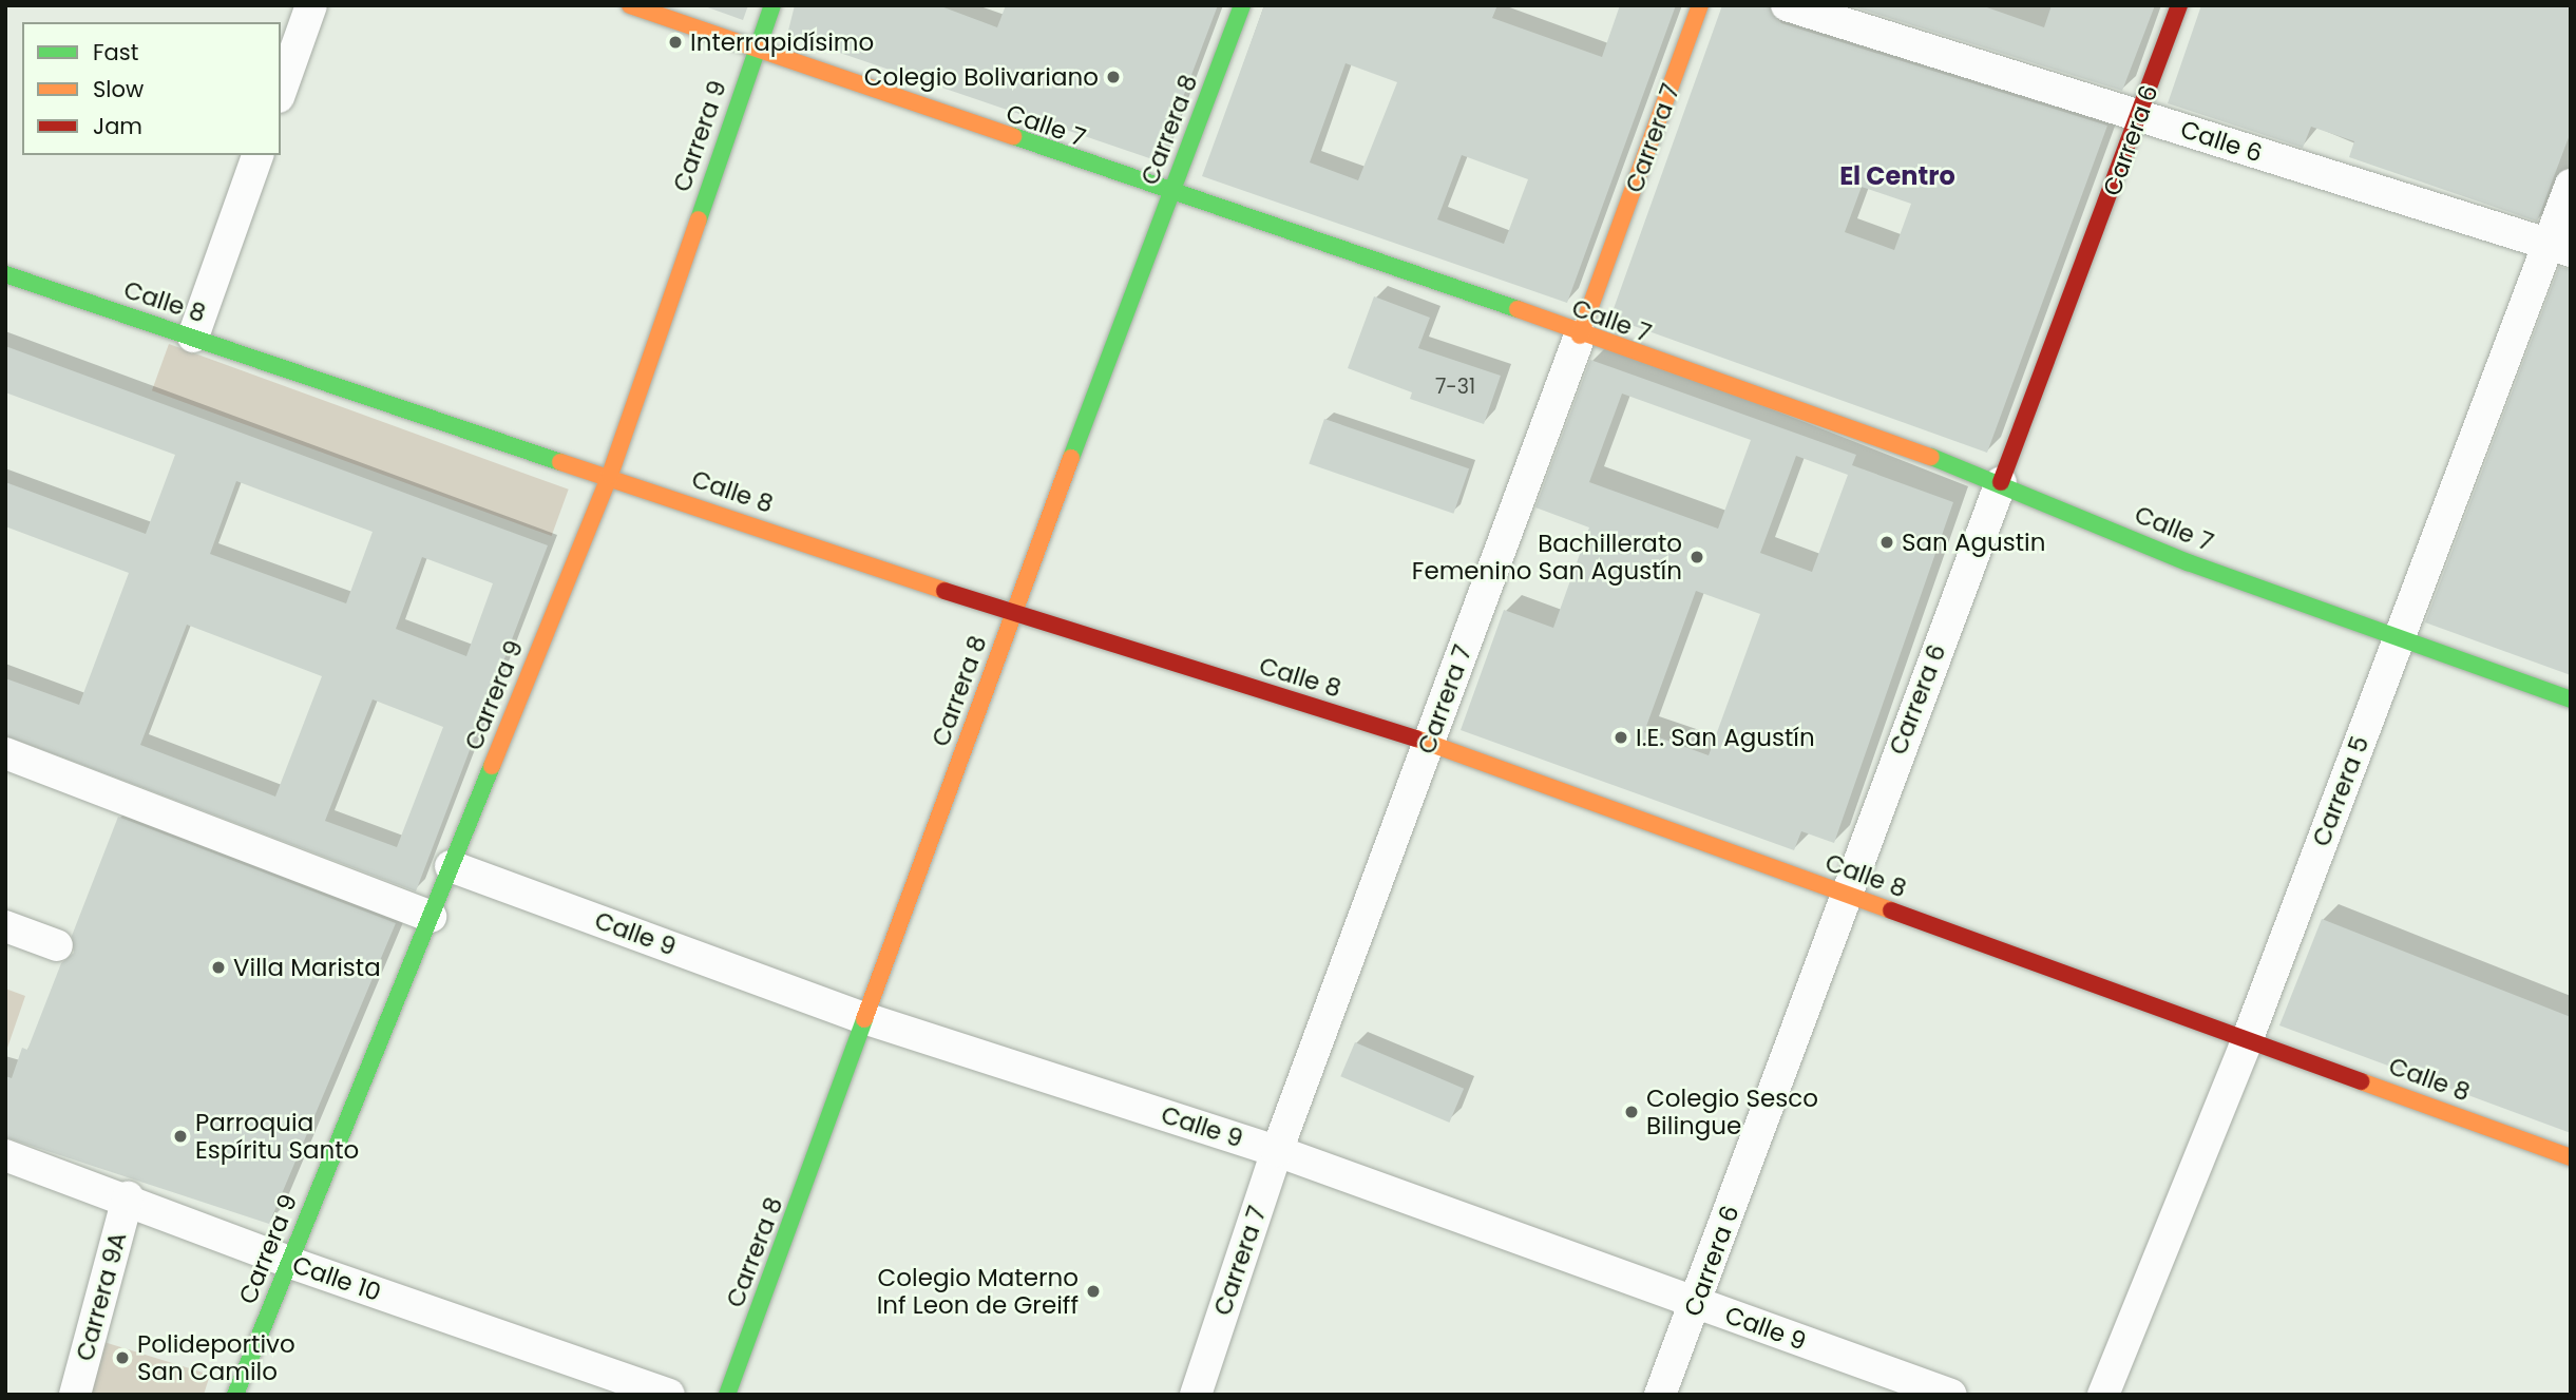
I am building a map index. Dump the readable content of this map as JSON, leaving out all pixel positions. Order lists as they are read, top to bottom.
{
  "streets": {
    "street": [
      "Calle 7",
      "Carrera 8",
      "Carrera 9",
      "Carrera 7",
      "Carrera 6",
      "Calle 6",
      "Calle 8",
      "Carrera 5",
      "Calle 9",
      "Calle 10",
      "Carrera 9A"
    ]
  },
  "crossings": [
    ["Calle 7", "Carrera 8"],
    ["Calle 7", "Carrera 9"],
    ["Calle 7", "Carrera 7"],
    ["Calle 7", "Carrera 6"],
    ["Calle 7", "Carrera 5"],
    ["Carrera 8", "Calle 8"],
    ["Carrera 8", "Calle 9"],
    ["Carrera 9", "Calle 8"],
    ["Carrera 9", "Calle 9"],
    ["Carrera 9", "Calle 10"],
    ["Carrera 7", "Calle 8"],
    ["Carrera 7", "Calle 9"],
    ["Carrera 6", "Calle 6"],
    ["Carrera 6", "Calle 8"],
    ["Carrera 6", "Calle 9"],
    ["Calle 6", "Carrera 5"],
    ["Calle 8", "Carrera 5"],
    ["Calle 10", "Carrera 9A"]
  ],
  "districts": ["El Centro"],
  "places": [
    "Interrapidísimo",
    "Colegio Bolivariano",
    "San Agustin",
    "Bachillerato Femenino San Agustín",
    "I.E. San Agustín",
    "Villa Marista",
    "Colegio Sesco Bilingue",
    "Parroquia Espíritu Santo",
    "Colegio Materno Inf Leon de Greiff",
    "Polideportivo San Camilo"
  ],
  "house_numbers": ["7-31"],
  "legend": ["Fast", "Slow", "Jam"]
}
